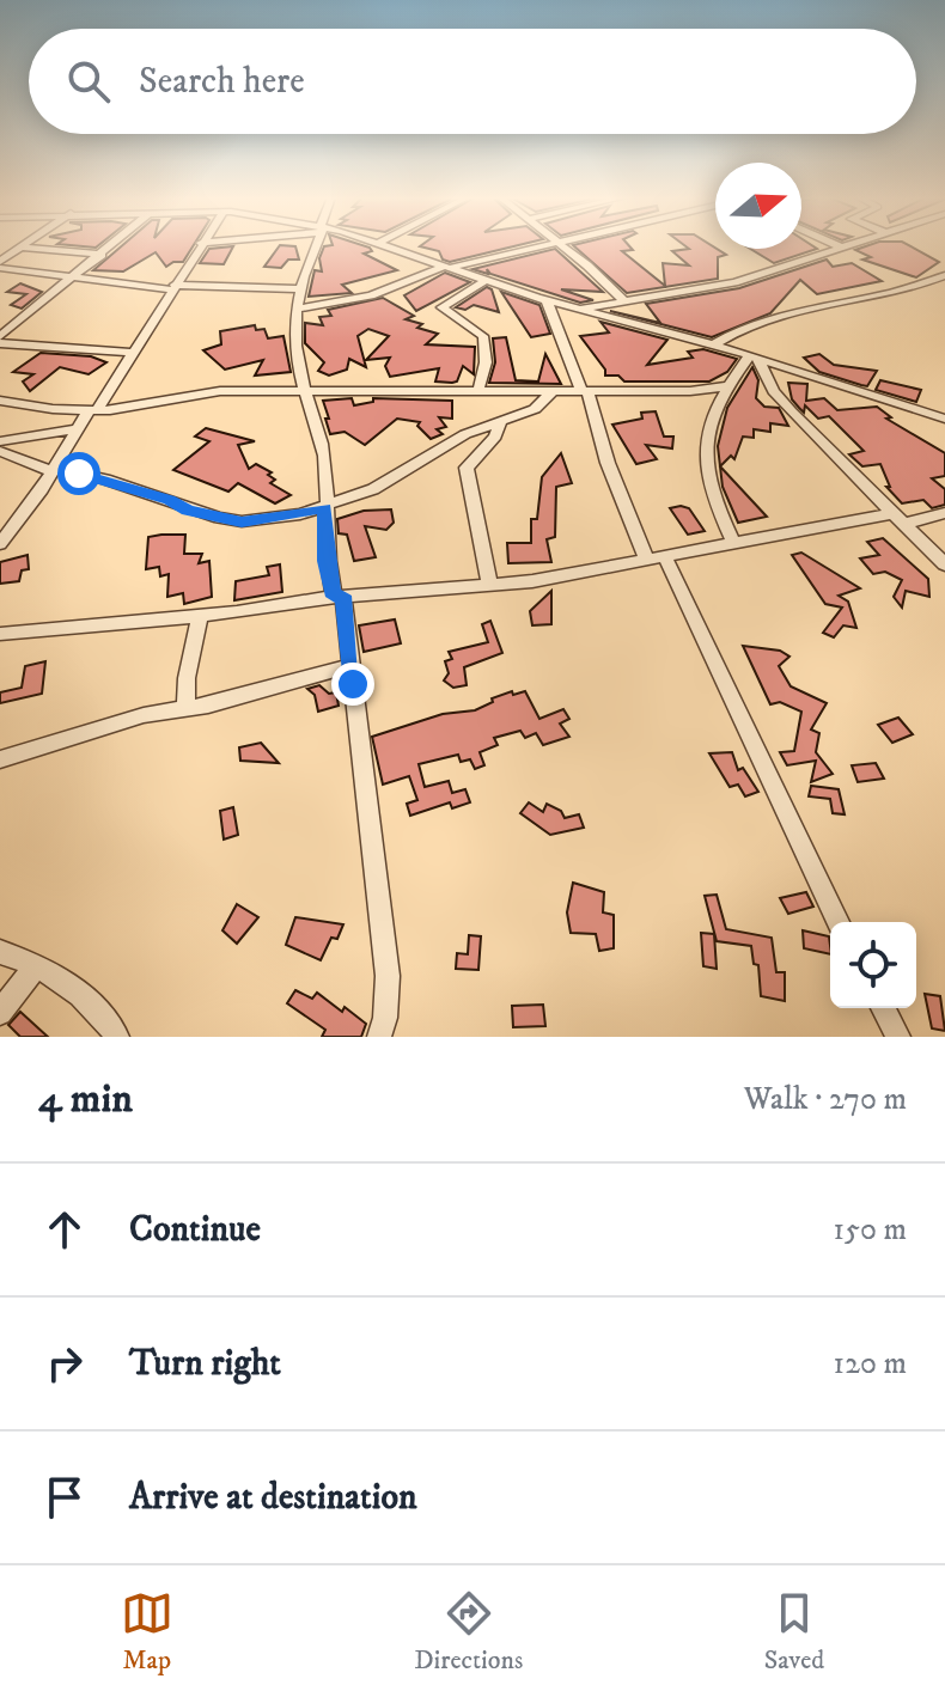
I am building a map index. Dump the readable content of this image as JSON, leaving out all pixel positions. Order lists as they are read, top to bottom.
{
  "north": "right",
  "page": {
    "search": "Search here",
    "heading": ["4 min", "Walk · 270 m"],
    "list": [
      ["Continue", "150 m"],
      ["Turn right", "120 m"],
      "Arrive at destination"
    ],
    "nav": ["Map", "Directions", "Saved"]
  }
}
